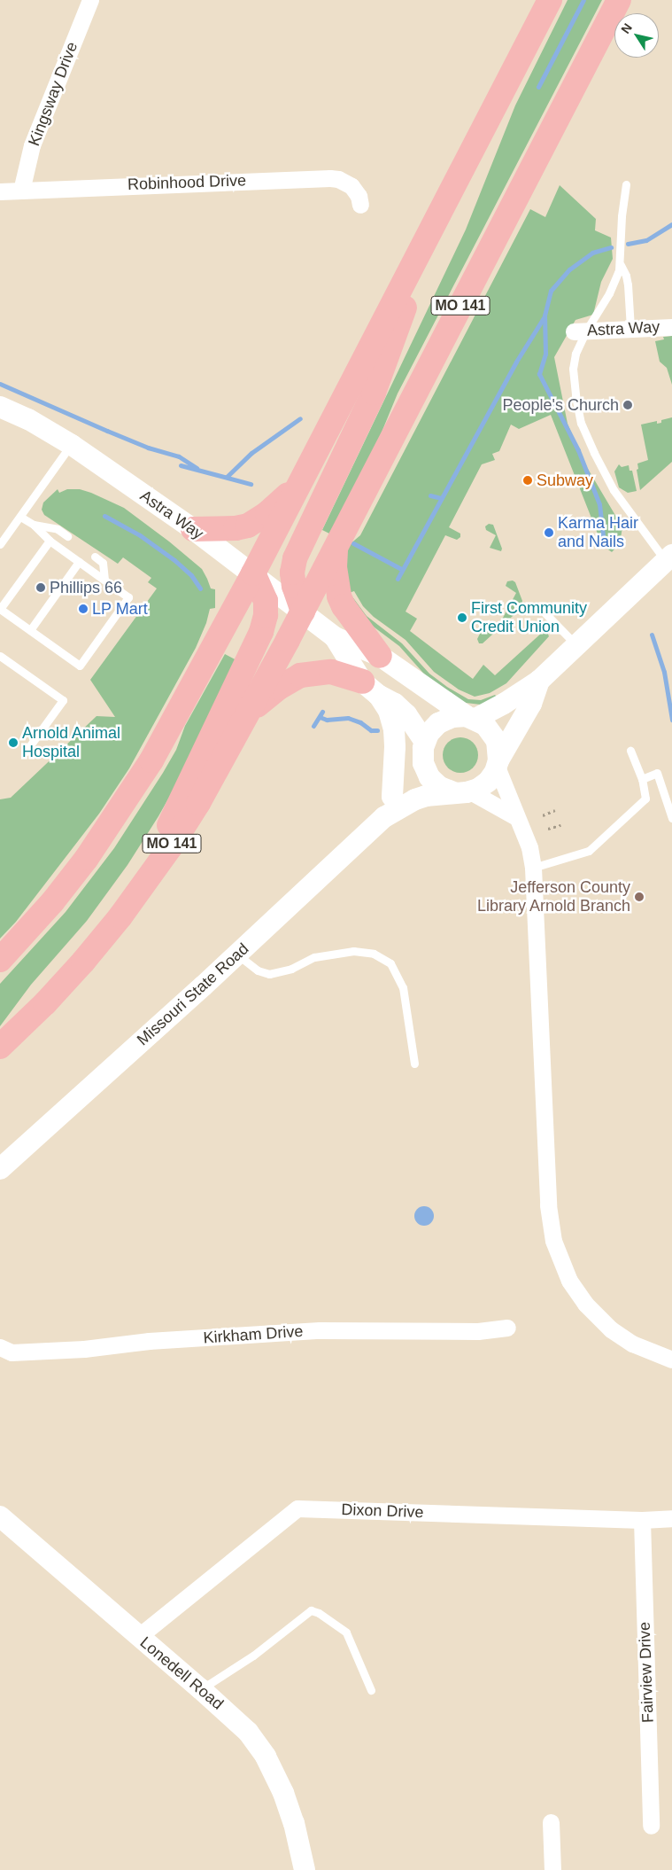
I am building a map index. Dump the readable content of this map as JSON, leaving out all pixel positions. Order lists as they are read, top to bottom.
{
  "streets": {
    "highway": ["MO 141"],
    "street": [
      "Kingsway Drive",
      "Robinhood Drive",
      "Astra Way",
      "Missouri State Road",
      "Kirkham Drive",
      "Dixon Drive",
      "Fairview Drive",
      "Lonedell Road"
    ]
  },
  "crossings": [
    ["Kingsway Drive", "Robinhood Drive"],
    ["MO 141", "Astra Way"],
    ["Astra Way", "Missouri State Road"],
    ["Dixon Drive", "Fairview Drive"],
    ["Dixon Drive", "Lonedell Road"]
  ],
  "places": [
    "People's Church",
    "Subway",
    "Karma Hair and Nails",
    "Phillips 66",
    "LP Mart",
    "First Community Credit Union",
    "Arnold Animal Hospital",
    "Jefferson County Library Arnold Branch"
  ],
  "north": "top left"
}
